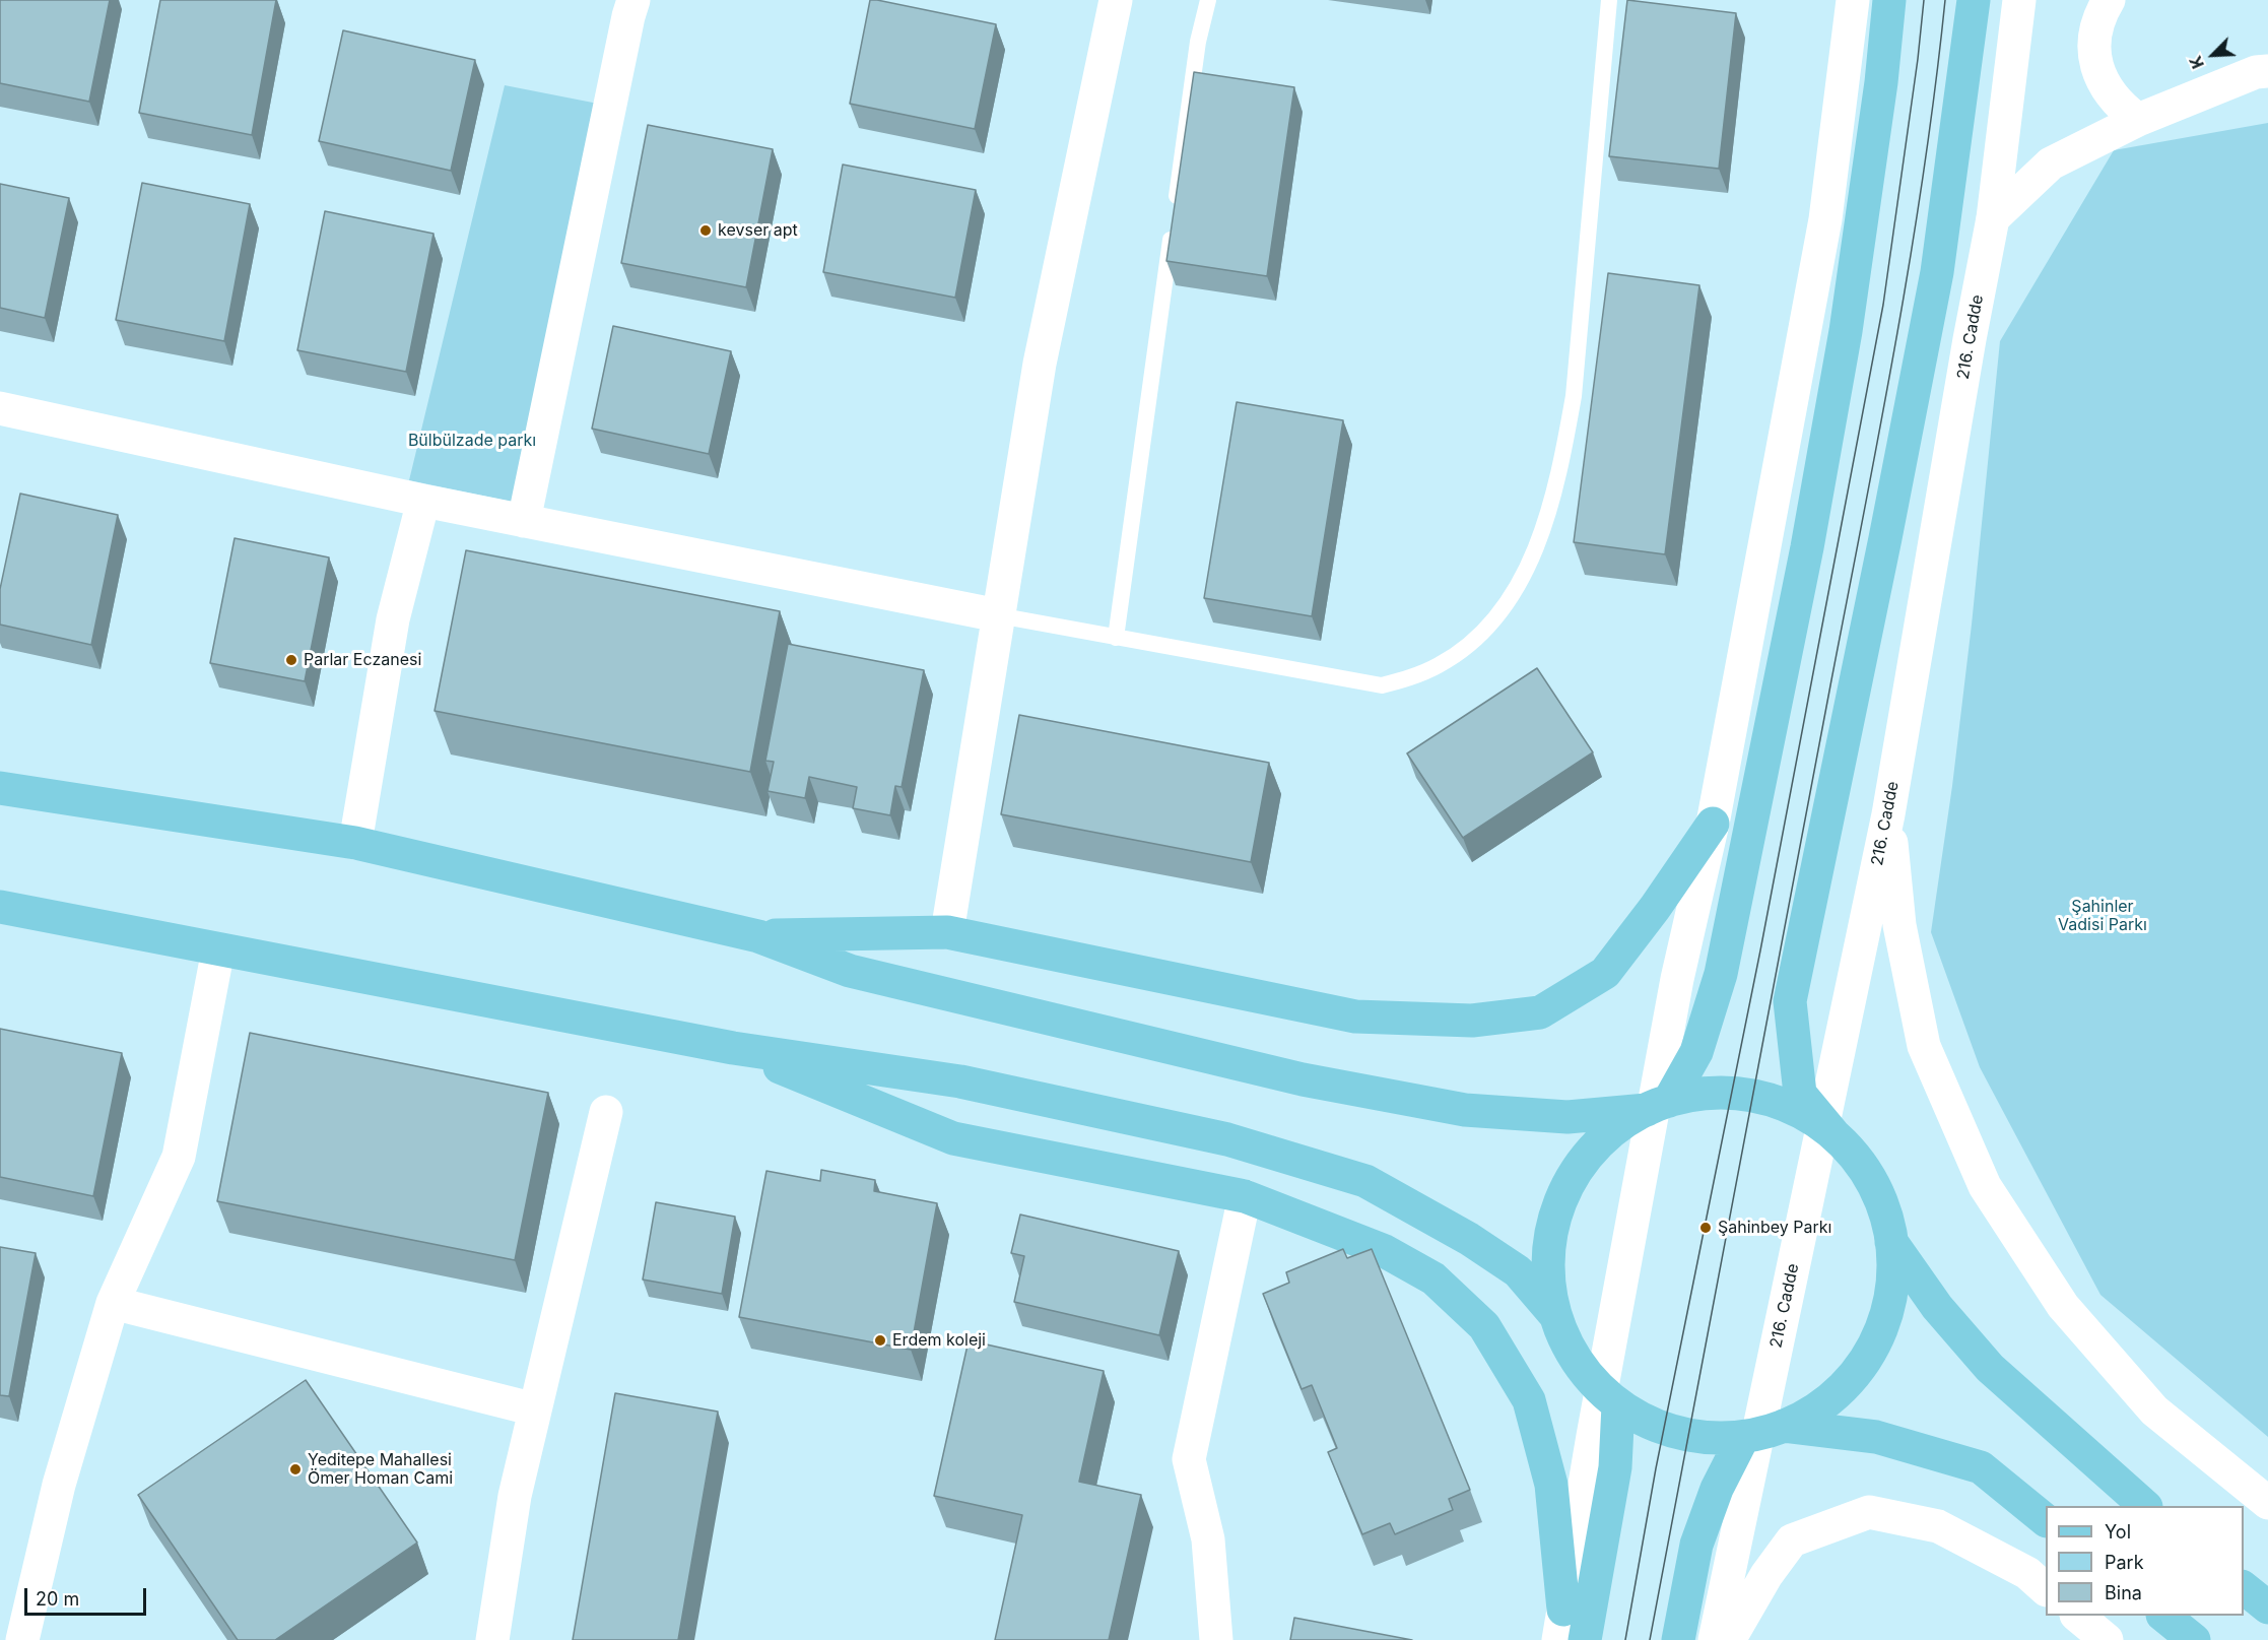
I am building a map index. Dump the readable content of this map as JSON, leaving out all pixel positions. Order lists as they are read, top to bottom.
{
  "streets": {
    "street": ["216. Cadde"]
  },
  "parks": ["Bülbülzade parkı", "Şahinler Vadisi Parkı"],
  "places": [
    "kevser apt",
    "Parlar Eczanesi",
    "Şahinbey Parkı",
    "Erdem koleji",
    "Yeditepe Mahallesi Ömer Homan Cami"
  ],
  "legend": ["Yol", "Park", "Bina"],
  "scale_bar": "20 m",
  "north": "bottom left"
}
